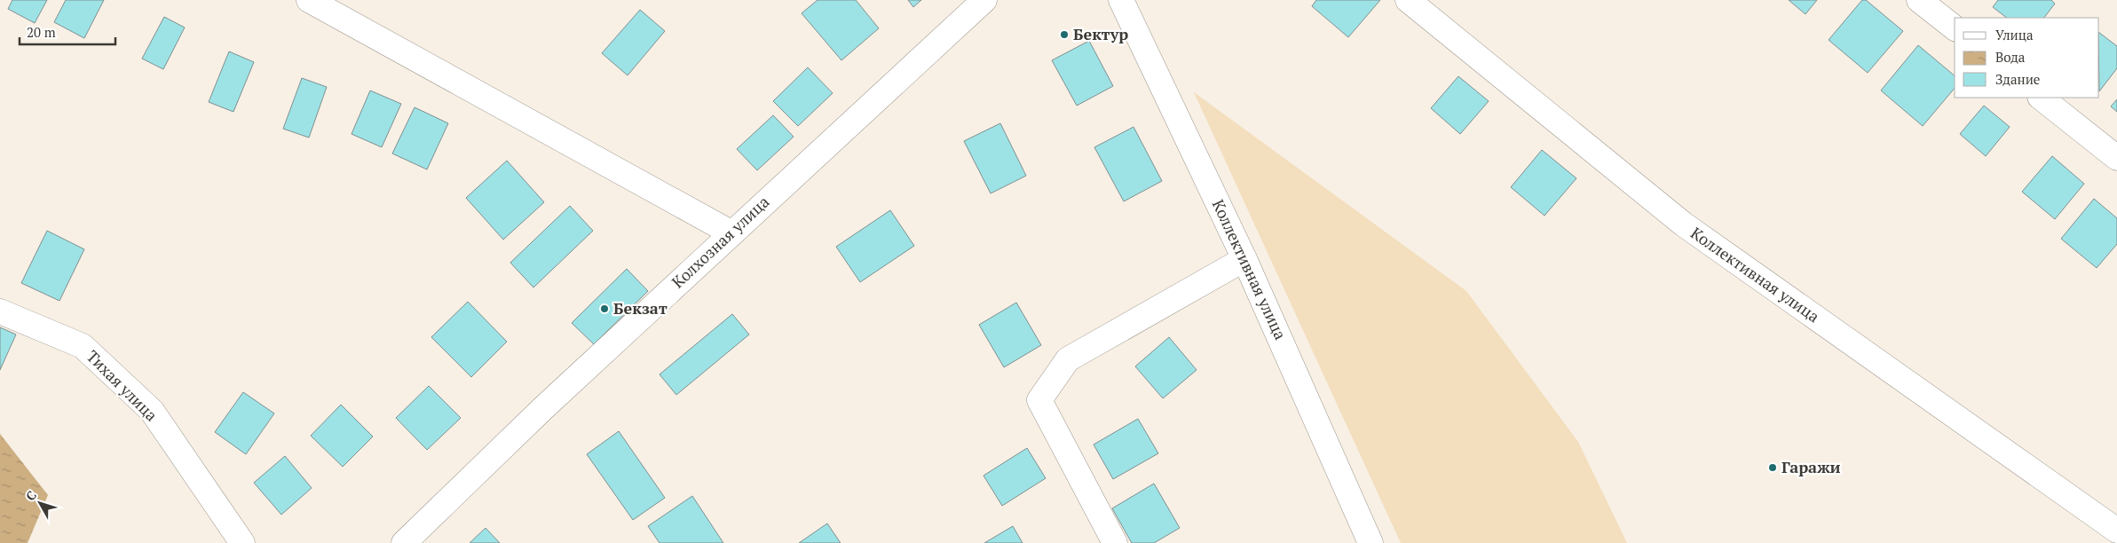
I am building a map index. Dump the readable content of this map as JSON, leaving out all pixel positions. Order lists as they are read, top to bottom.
{
  "streets": {
    "street": ["Колхозная улица", "Коллективная улица", "Тихая улица"]
  },
  "places": ["Бектур", "Бекзат", "Гаражи"],
  "legend": ["Улица", "Вода", "Здание"],
  "scale_bar": "20 m",
  "north": "top left"
}
